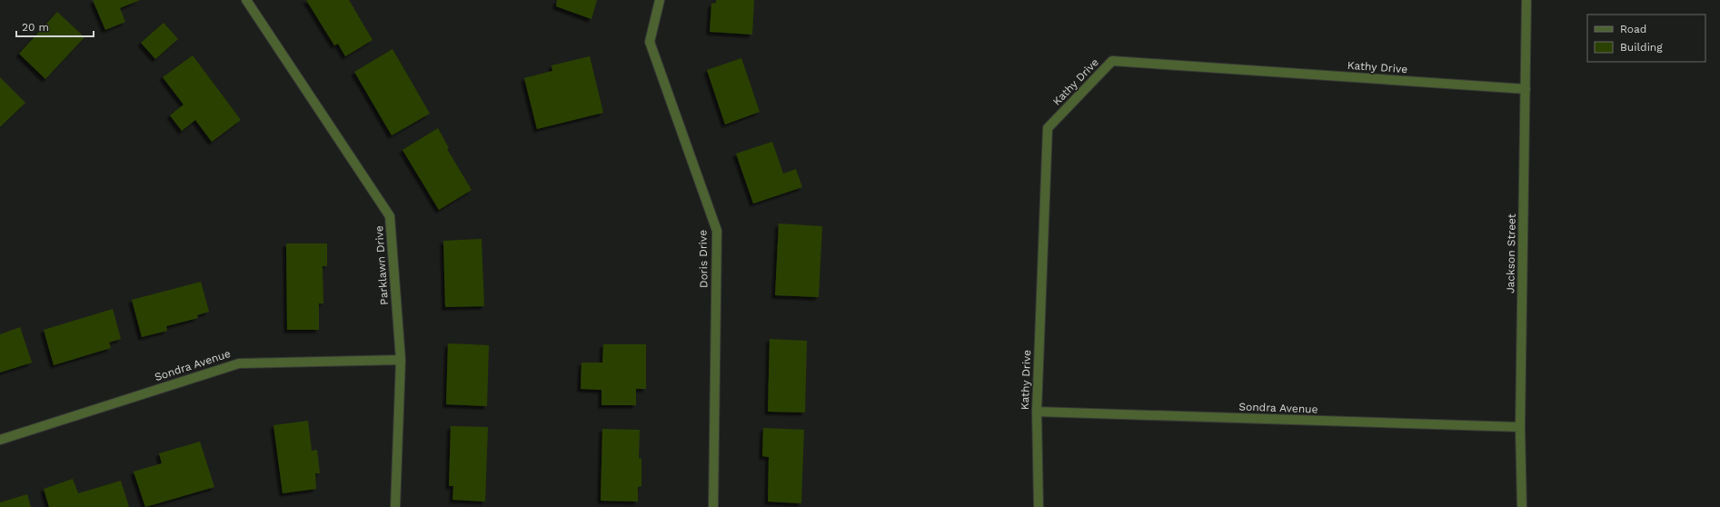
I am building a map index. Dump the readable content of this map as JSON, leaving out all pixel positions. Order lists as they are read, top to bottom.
{
  "streets": {
    "street": [
      "Kathy Drive",
      "Jackson Street",
      "Doris Drive",
      "Parklawn Drive",
      "Sondra Avenue"
    ]
  },
  "crossings": [
    ["Kathy Drive", "Jackson Street"],
    ["Kathy Drive", "Sondra Avenue"],
    ["Jackson Street", "Sondra Avenue"],
    ["Parklawn Drive", "Sondra Avenue"]
  ],
  "legend": ["Road", "Building"],
  "scale_bar": "20 m"
}
